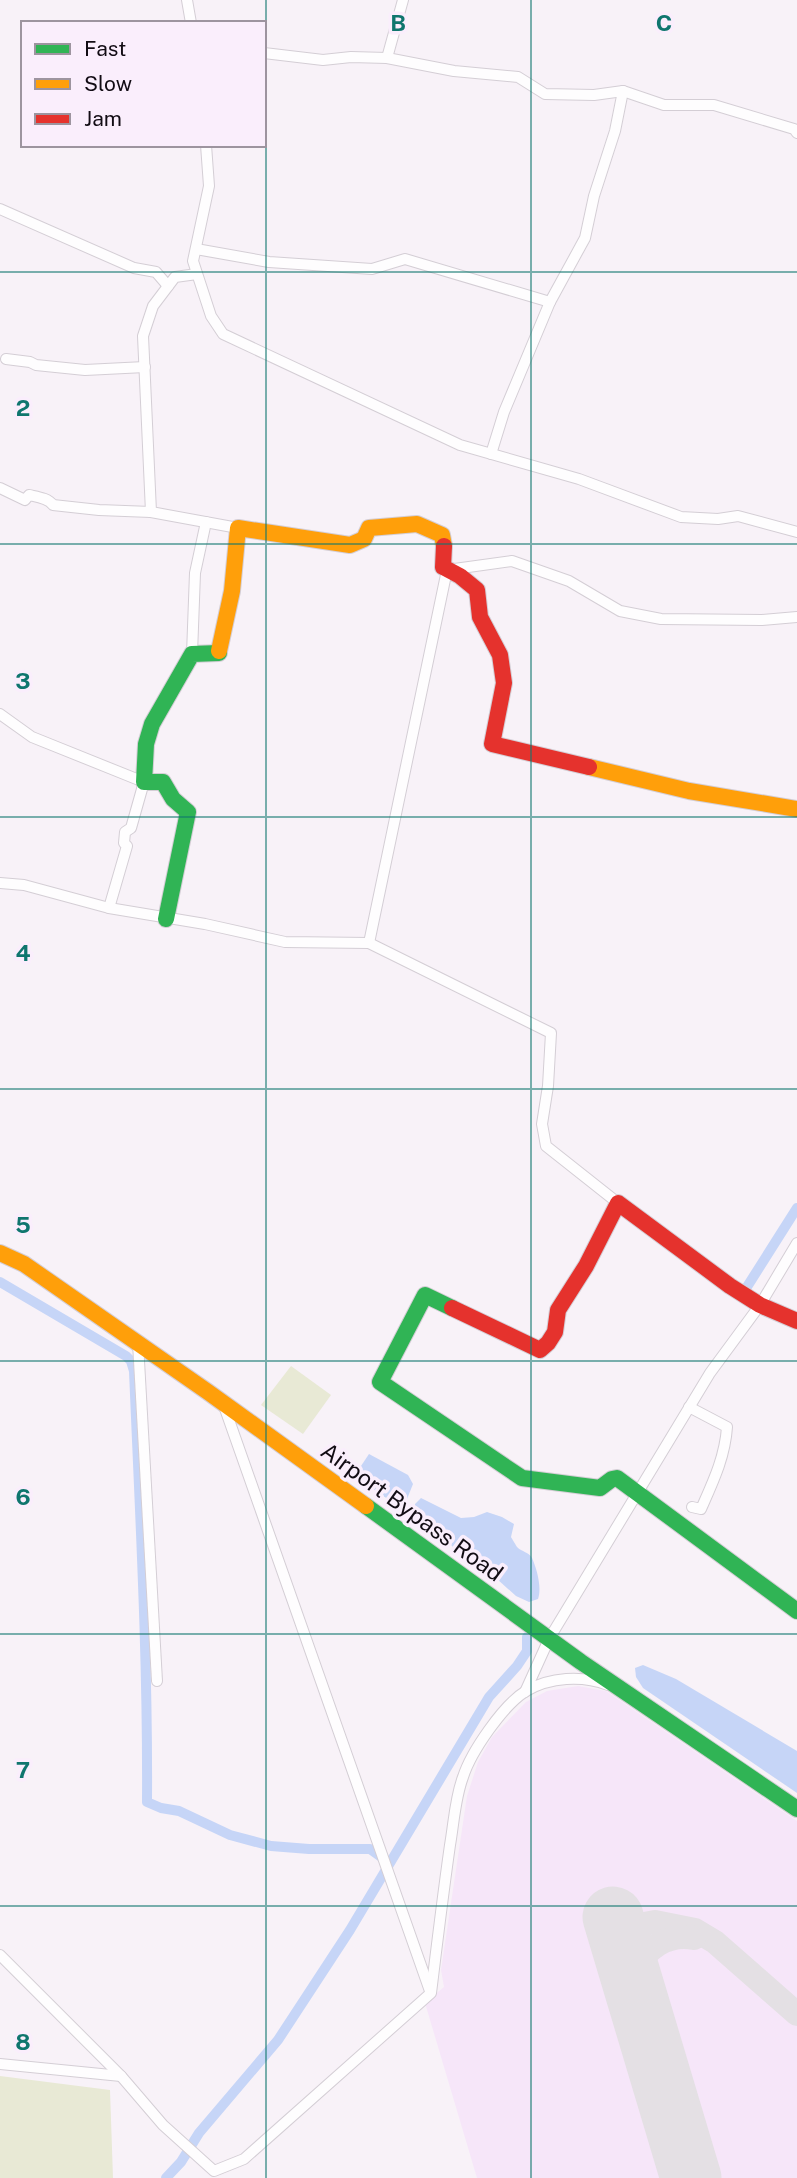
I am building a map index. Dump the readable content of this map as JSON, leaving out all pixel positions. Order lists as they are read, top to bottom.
{
  "streets": {
    "street": ["Airport Bypass Road"]
  },
  "legend": ["Fast", "Slow", "Jam"],
  "grid": {
    "columns": ["B", "C"],
    "rows": [
      "2",
      "3",
      "4",
      "5",
      "6",
      "7",
      "8"
    ]
  }
}
